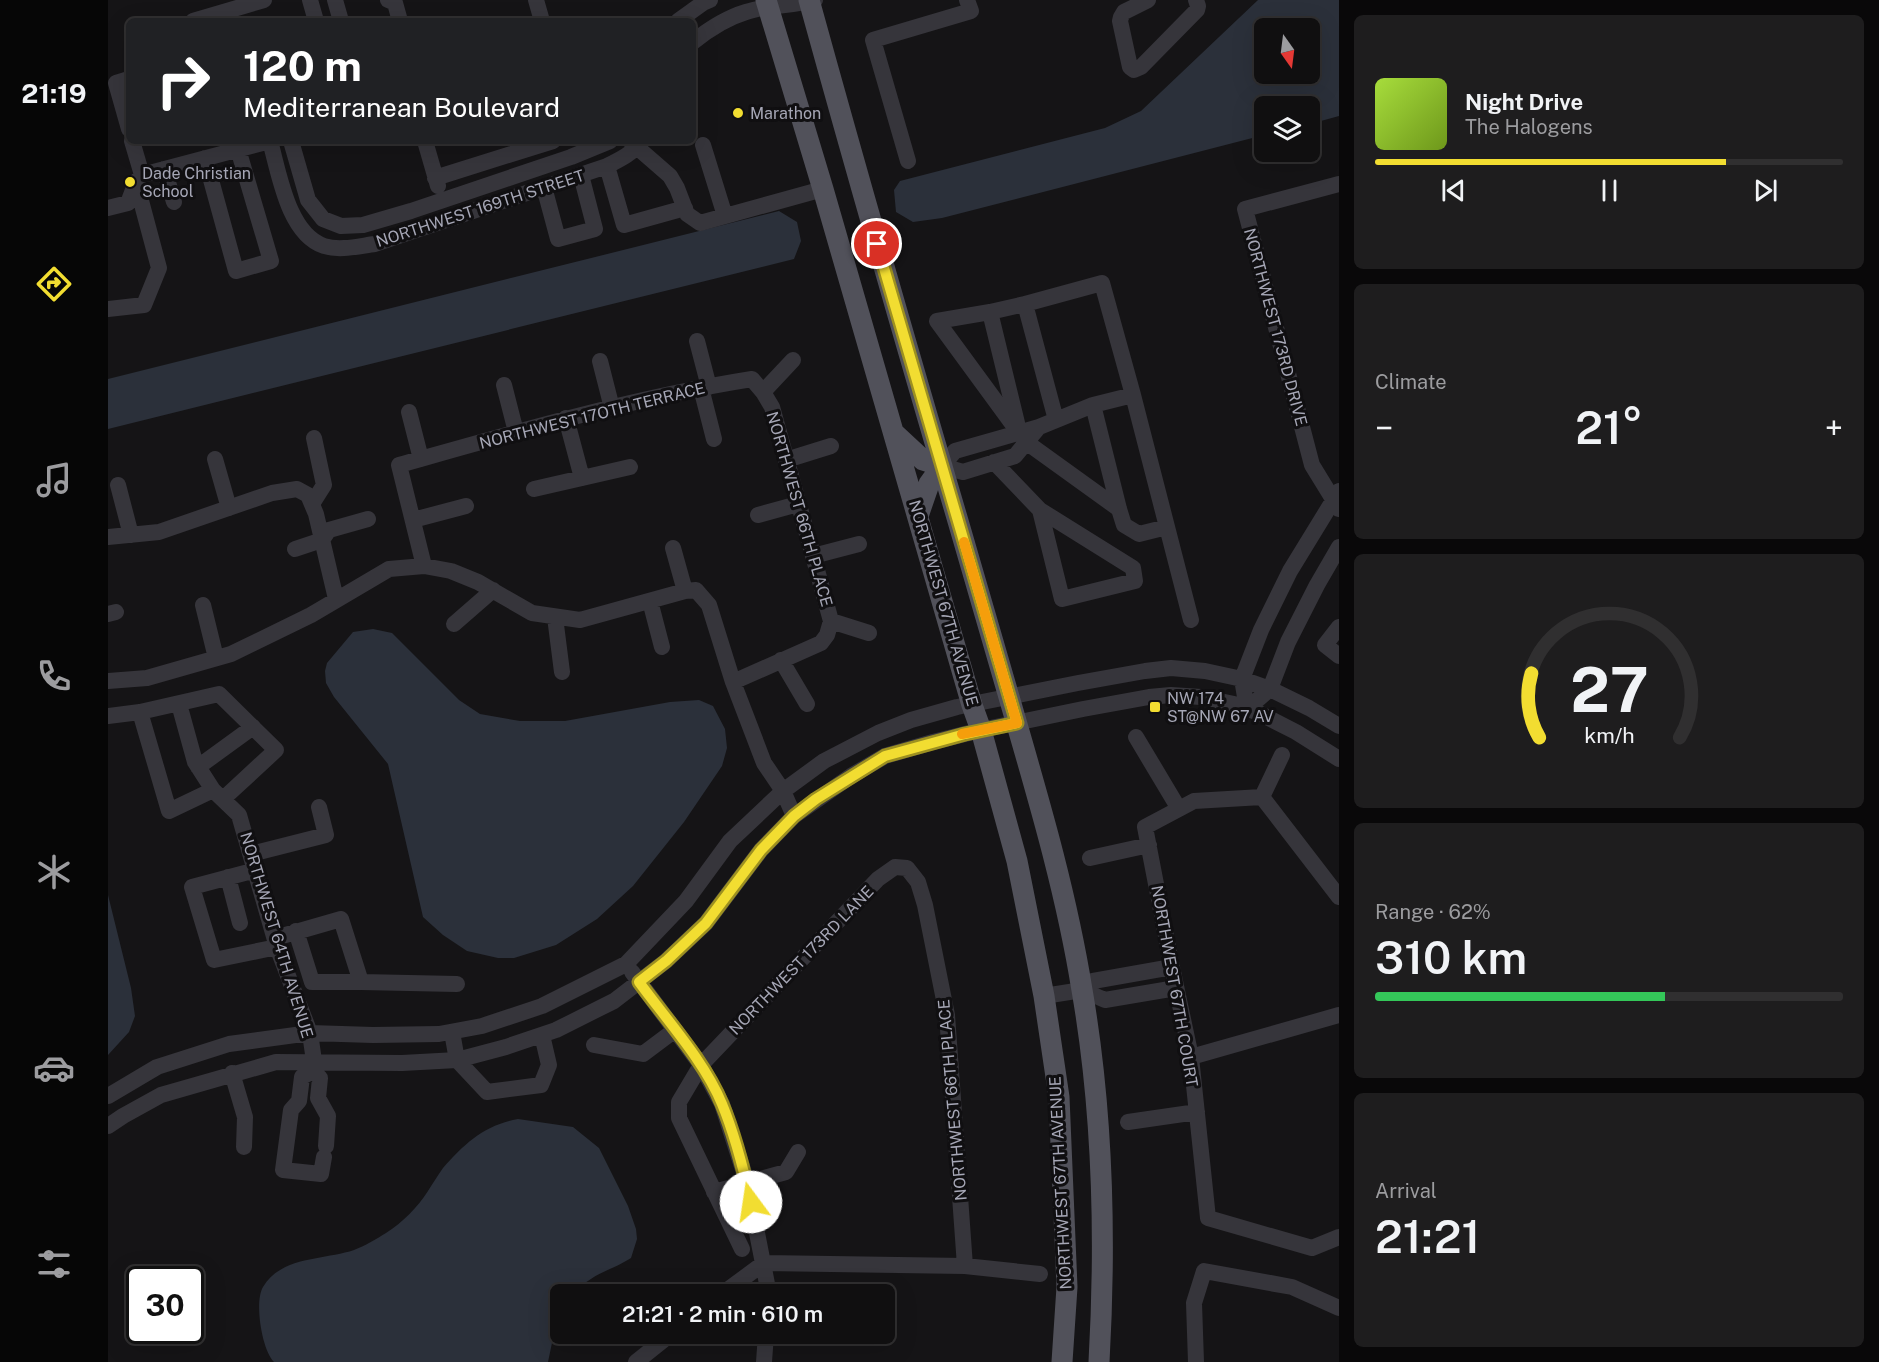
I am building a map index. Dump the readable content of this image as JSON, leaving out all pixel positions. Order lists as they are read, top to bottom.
{
  "streets": {
    "main road": ["NORTHWEST 67TH AVENUE"],
    "street": [
      "NORTHWEST 169TH STREET",
      "NORTHWEST 173RD DRIVE",
      "NORTHWEST 17OTH TERRACE",
      "NORTHWEST 66TH PLACE",
      "NORTHWEST 64TH AVENUE",
      "NORTHWEST 173RD LANE",
      "NORTHWEST 67TH COURT"
    ]
  },
  "crossings": [
    ["NORTHWEST 17OTH TERRACE", "NORTHWEST 66TH PLACE"],
    ["NORTHWEST 66TH PLACE", "NORTHWEST 173RD LANE"]
  ],
  "places": {
    "other": ["Marathon", "Dade Christian School"],
    "transit": ["NW 174 ST@NW 67 AV"]
  },
  "north": "bottom",
  "page": {
    "tabs": "21:19",
    "turn": ["120 m", "Mediterranean Boulevard"],
    "song": ["Night Drive", "The Halogens"],
    "tile": [
      "Climate",
      ["Range · 62%", "310 km"],
      ["Arrival", "21:21"]
    ],
    "heat": ["−", "21°", "+"],
    "limit": "30",
    "trip": "21:21 · 2 min · 610 m",
    "gauge": ["27", "km/h"]
  }
}
